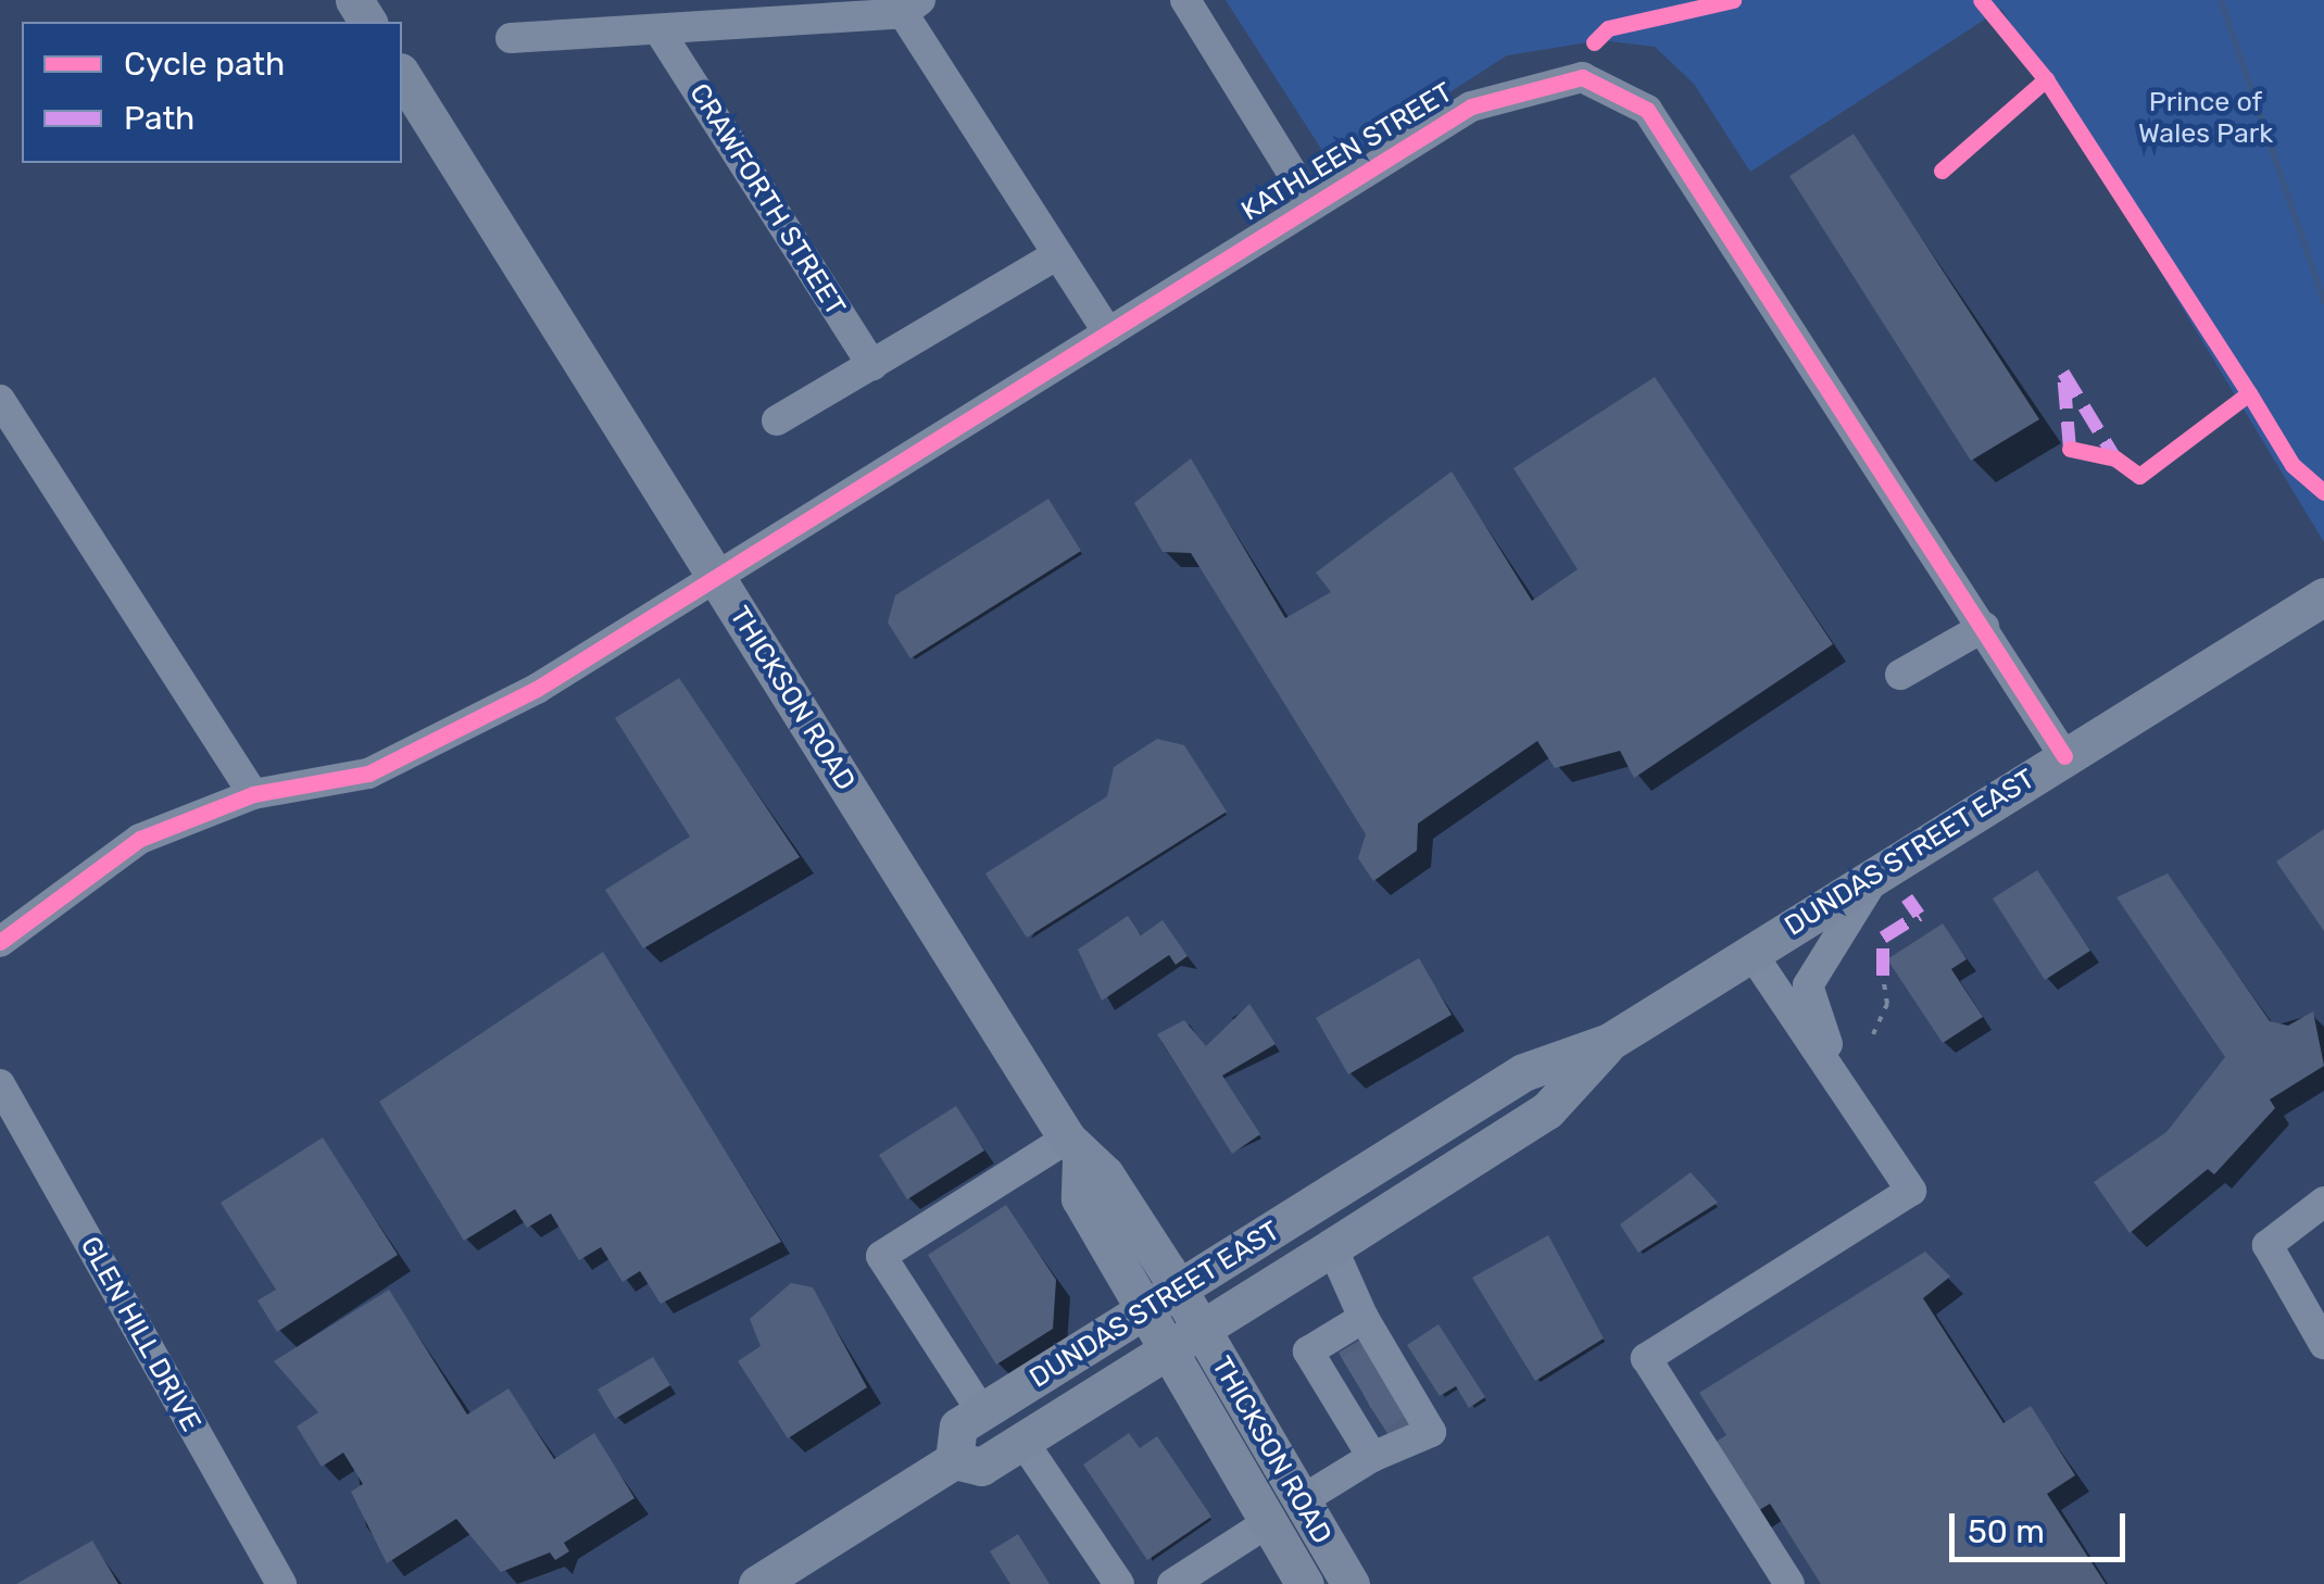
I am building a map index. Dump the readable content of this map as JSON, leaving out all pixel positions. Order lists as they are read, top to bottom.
{
  "streets": {
    "main road": ["THICKSON ROAD", "DUNDAS STREET EAST"],
    "street": ["KATHLEEN STREET", "CRAWFORTH STREET", "GLEN HILL DRIVE"]
  },
  "crossings": [
    ["KATHLEEN STREET", "THICKSON ROAD"],
    ["KATHLEEN STREET", "DUNDAS STREET EAST"],
    ["THICKSON ROAD", "DUNDAS STREET EAST"]
  ],
  "parks": ["Prince of Wales Park"],
  "legend": ["Cycle path", "Path"],
  "scale_bar": "50 m"
}
